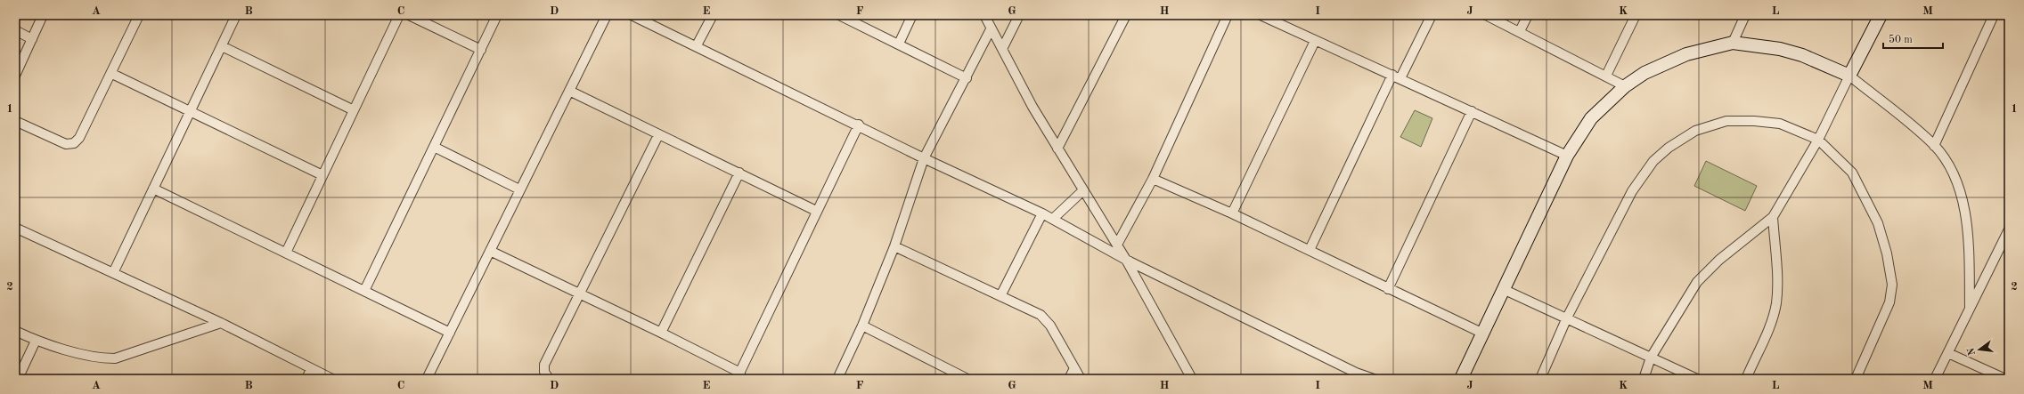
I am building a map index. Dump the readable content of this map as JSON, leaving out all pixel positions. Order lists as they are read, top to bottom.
{
  "scale_bar": "50 m",
  "north": "left",
  "grid": {
    "columns": [
      "A",
      "B",
      "C",
      "D",
      "E",
      "F",
      "G",
      "H",
      "I",
      "J",
      "K",
      "L",
      "M"
    ],
    "rows": ["1", "2"]
  }
}
